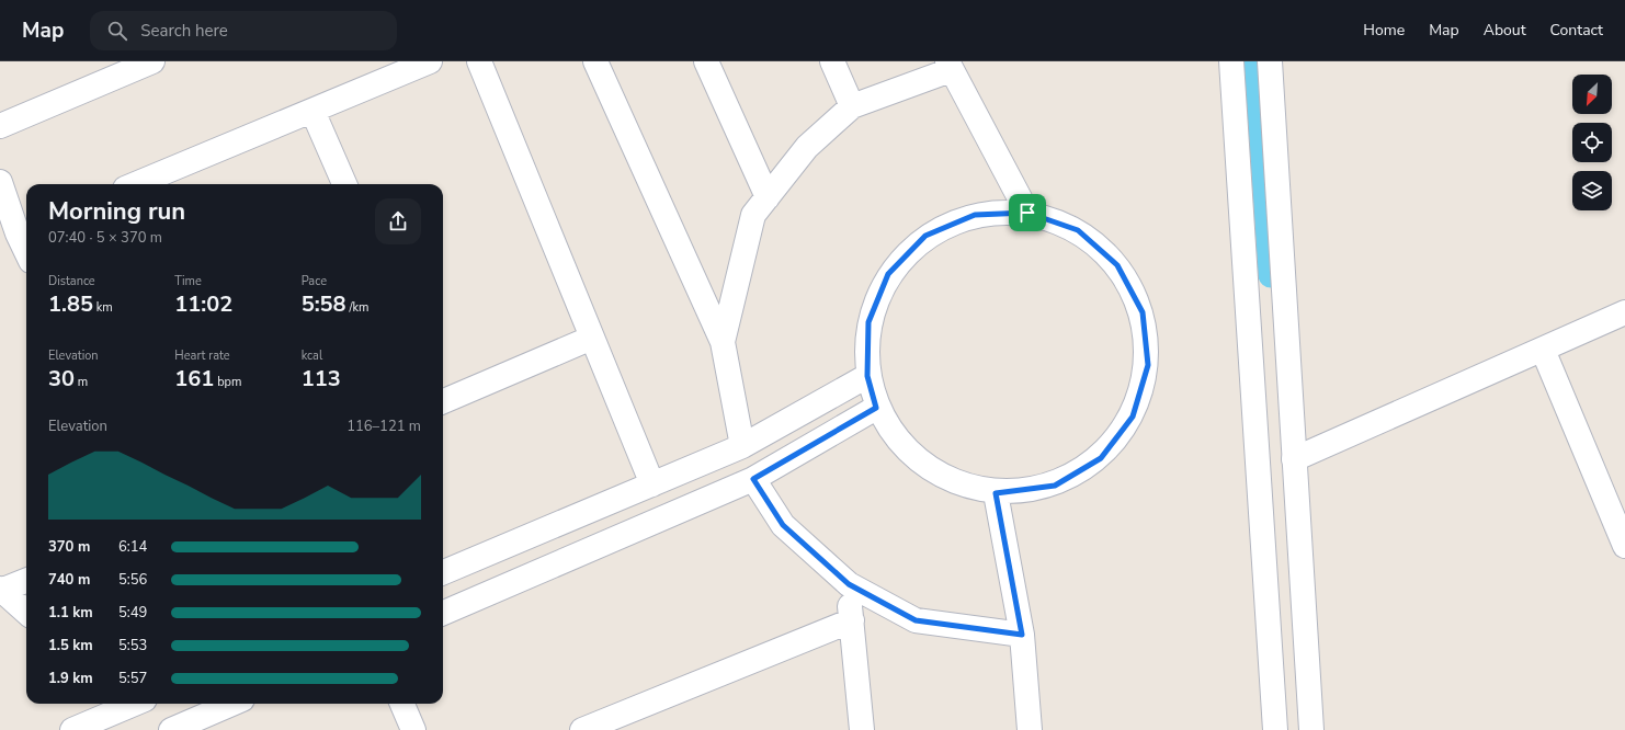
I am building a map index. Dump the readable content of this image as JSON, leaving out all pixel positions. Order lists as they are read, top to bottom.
{
  "north": "bottom left",
  "page": {
    "header": "Map",
    "search": "Search here",
    "nav": [
      "Home",
      "Map",
      "About",
      "Contact"
    ],
    "heading": ["Morning run", "07:40 · 5 × 370 m"],
    "stats": [
      ["Distance", "1.85 km"],
      ["Time", "11:02"],
      ["Pace", "5:58 /km"],
      ["Elevation", "30 m"],
      ["Heart rate", "161 bpm"],
      ["kcal", "113"]
    ],
    "chart": ["Elevation", "116–121 m"],
    "list": [
      {
        "name": "370 m",
        "note": "6:14"
      },
      {
        "name": "740 m",
        "note": "5:56"
      },
      {
        "name": "1.1 km",
        "note": "5:49"
      },
      {
        "name": "1.5 km",
        "note": "5:53"
      },
      {
        "name": "1.9 km",
        "note": "5:57"
      }
    ]
  }
}
